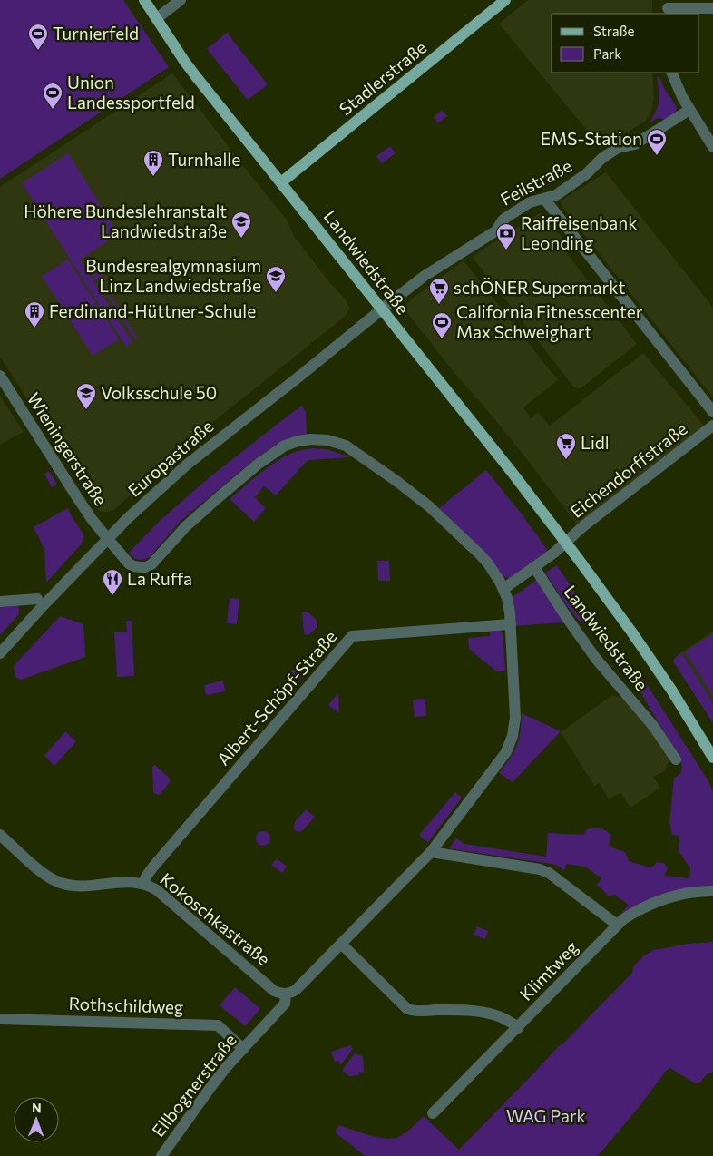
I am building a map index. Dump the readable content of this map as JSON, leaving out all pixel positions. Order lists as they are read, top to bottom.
{
  "streets": {
    "main road": ["Stadlerstraße", "Landwiedstraße"],
    "street": [
      "Feilstraße",
      "Wieningerstraße",
      "Europastraße",
      "Eichendorffstraße",
      "Albert-Schöpf-Straße",
      "Kokoschkastraße",
      "Klimtweg",
      "Rothschildweg",
      "Ellbognerstraße"
    ]
  },
  "crossings": [
    ["Stadlerstraße", "Landwiedstraße"],
    ["Feilstraße", "Landwiedstraße"],
    ["Feilstraße", "Europastraße"],
    ["Landwiedstraße", "Europastraße"],
    ["Landwiedstraße", "Eichendorffstraße"],
    ["Wieningerstraße", "Europastraße"],
    ["Albert-Schöpf-Straße", "Kokoschkastraße"],
    ["Kokoschkastraße", "Ellbognerstraße"],
    ["Rothschildweg", "Ellbognerstraße"]
  ],
  "parks": ["WAG Park"],
  "places": {
    "sports": [
      "Turnierfeld",
      "Union Landessportfeld",
      "EMS-Station",
      "California Fitnesscenter Max Schweighart"
    ],
    "building": ["Turnhalle", "Ferdinand-Hüttner-Schule"],
    "school or university": ["Höhere Bundeslehranstalt Landwiedstraße", "Bundesrealgymnasium Linz Landwiedstraße", "Volksschule 50"],
    "bank": ["Raiffeisenbank Leonding"],
    "supermarket": ["schÖNER Supermarkt", "Lidl"],
    "restaurant": ["La Ruffa"]
  },
  "legend": ["Straße", "Park"],
  "north": "top"
}
